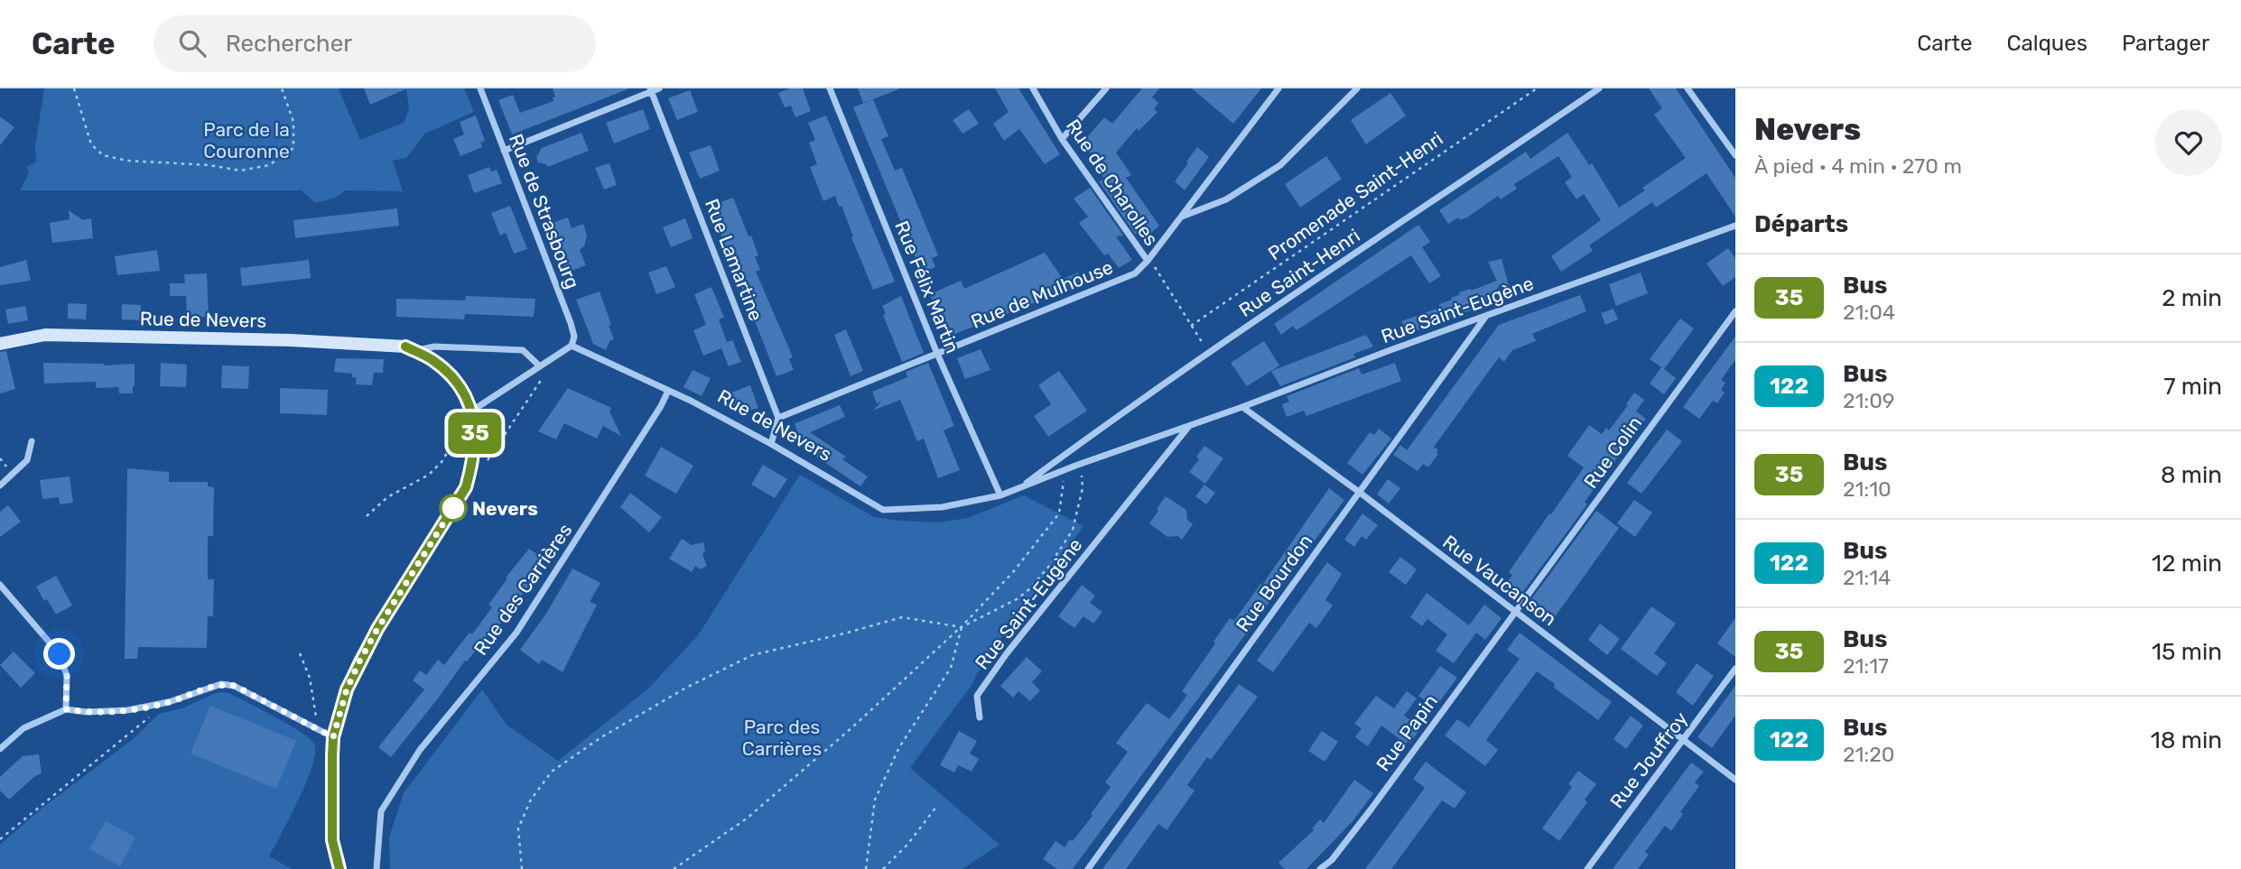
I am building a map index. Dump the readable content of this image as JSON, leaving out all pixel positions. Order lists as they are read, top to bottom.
{
  "streets": {
    "main road": ["Rue de Nevers"],
    "street": [
      "Rue de Charolles",
      "Rue de Strasbourg",
      "Rue Lamartine",
      "Rue Saint-Henri",
      "Rue Félix Martin",
      "Rue de Mulhouse",
      "Rue Saint-Eugène",
      "Rue Colin",
      "Rue Vaucanson",
      "Rue Bourdon",
      "Rue des Carrières",
      "Rue Papin",
      "Rue Jouffroy"
    ],
    "path": ["Promenade Saint-Henri"]
  },
  "crossings": [
    ["Rue de Charolles", "Rue de Mulhouse"],
    ["Rue de Strasbourg", "Rue de Nevers"],
    ["Rue Lamartine", "Rue de Mulhouse"],
    ["Rue Saint-Henri", "Rue Saint-Eugène"],
    ["Rue Félix Martin", "Rue de Mulhouse"],
    ["Rue Félix Martin", "Rue Saint-Eugène"],
    ["Rue Félix Martin", "Rue de Nevers"],
    ["Rue Saint-Eugène", "Rue de Nevers"],
    ["Rue Saint-Eugène", "Rue Vaucanson"],
    ["Rue Saint-Eugène", "Rue Bourdon"],
    ["Rue de Nevers", "Rue des Carrières"],
    ["Rue Colin", "Rue Vaucanson"],
    ["Rue Colin", "Rue Papin"],
    ["Rue Vaucanson", "Rue Bourdon"],
    ["Rue Vaucanson", "Rue Papin"],
    ["Rue Vaucanson", "Rue Jouffroy"]
  ],
  "parks": ["Parc de la Couronne", "Parc des Carrières"],
  "places": ["Nevers"],
  "lines": ["bus line 35"],
  "page": {
    "header": "Carte",
    "search": "Rechercher",
    "nav": ["Carte", "Calques", "Partager"],
    "on_map": "35",
    "heading": [
      ["Nevers", "À pied · 4 min · 270 m"],
      "Départs"
    ],
    "list": [
      {
        "mark": "35",
        "name": "Bus",
        "note": "21:04",
        "value": "2 min"
      },
      {
        "mark": "122",
        "name": "Bus",
        "note": "21:09",
        "value": "7 min"
      },
      {
        "mark": "35",
        "name": "Bus",
        "note": "21:10",
        "value": "8 min"
      },
      {
        "mark": "122",
        "name": "Bus",
        "note": "21:14",
        "value": "12 min"
      },
      {
        "mark": "35",
        "name": "Bus",
        "note": "21:17",
        "value": "15 min"
      },
      {
        "mark": "122",
        "name": "Bus",
        "note": "21:20",
        "value": "18 min"
      }
    ]
  }
}
